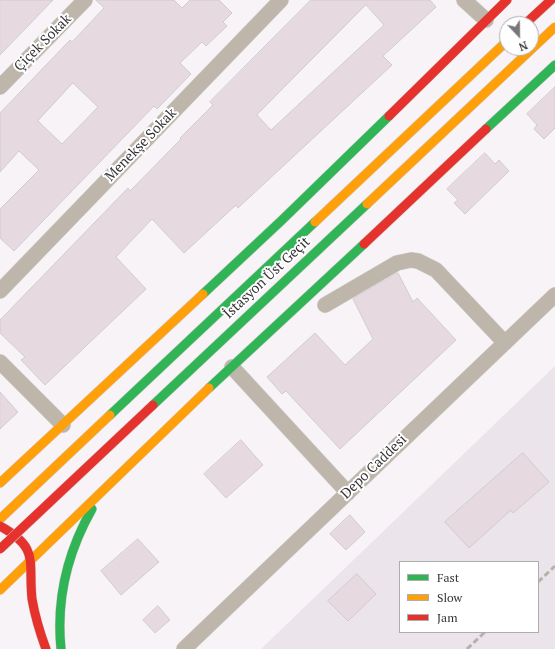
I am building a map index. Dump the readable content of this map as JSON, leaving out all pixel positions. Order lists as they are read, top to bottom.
{
  "streets": {
    "main road": ["İstasyon Üst Geçit"],
    "street": ["Çiçek Sokak", "Menekşe Sokak", "Depo Caddesi"]
  },
  "legend": ["Fast", "Slow", "Jam"],
  "north": "bottom"
}
